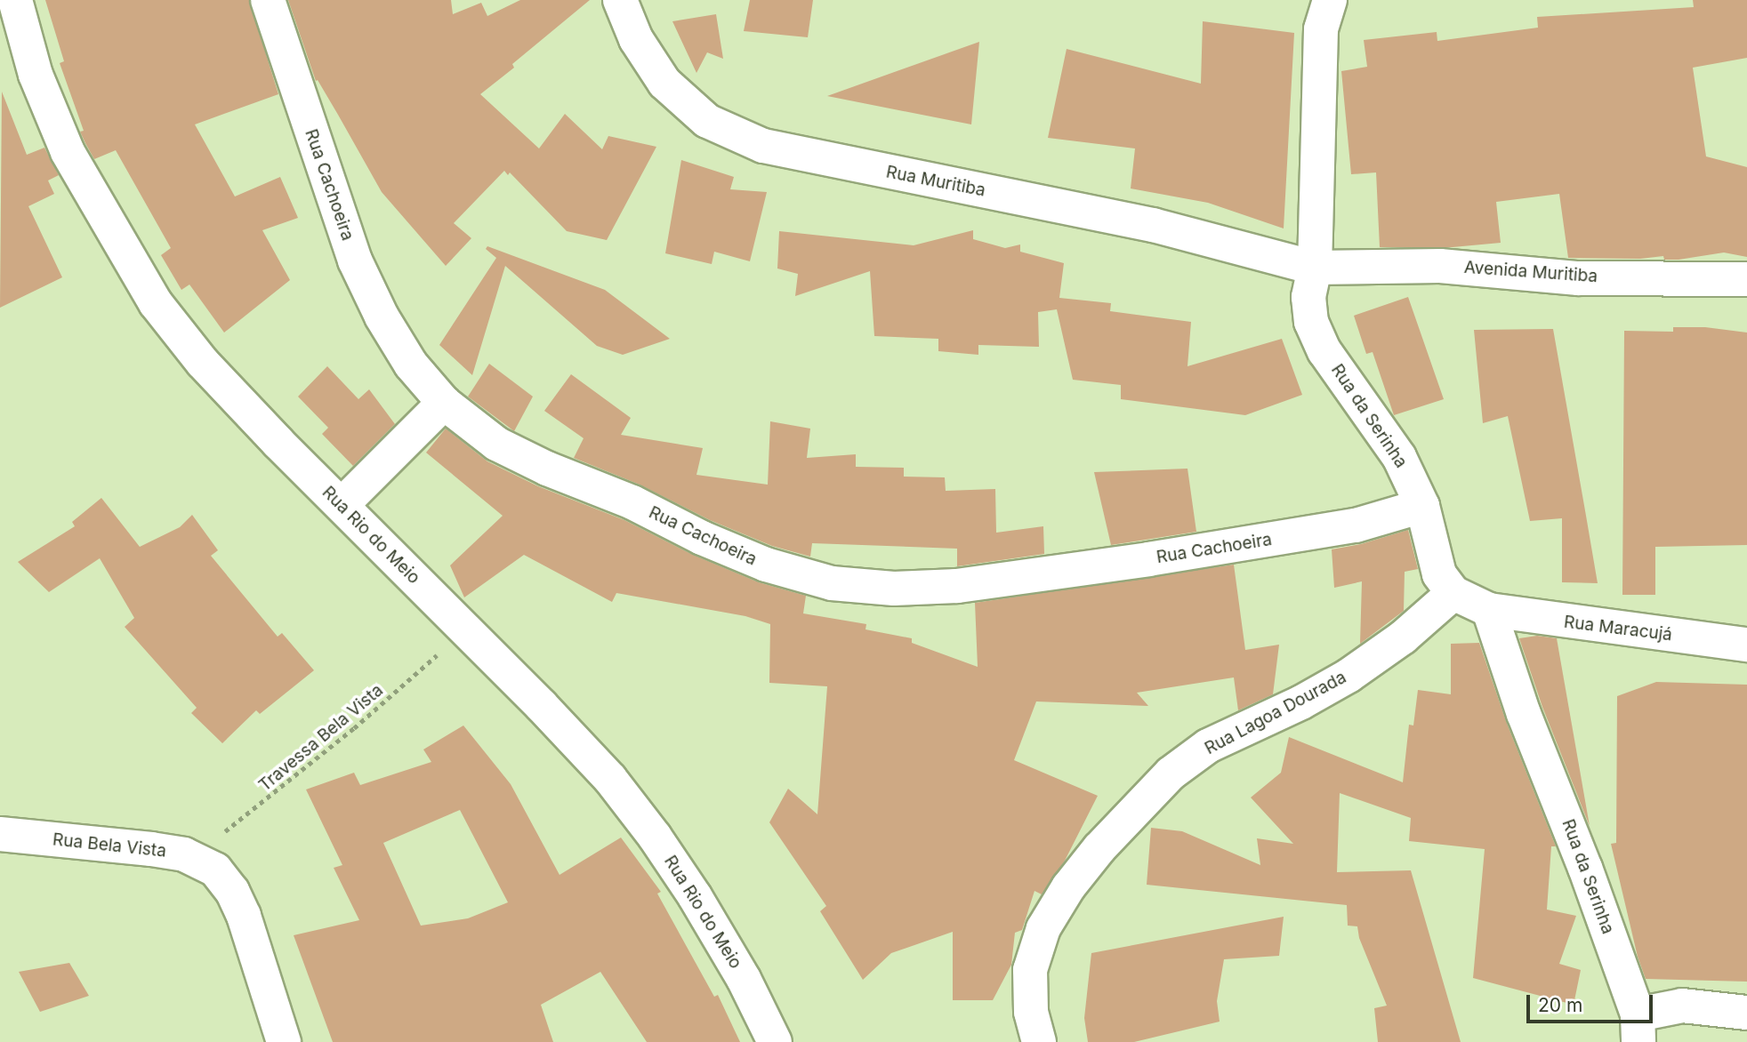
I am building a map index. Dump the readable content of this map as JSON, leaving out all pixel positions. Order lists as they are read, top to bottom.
{
  "streets": {
    "street": [
      "Rua Muritiba",
      "Rua Cachoeira",
      "Avenida Muritiba",
      "Rua da Serinha",
      "Rua Rio do Meio",
      "Rua Maracujá",
      "Rua Lagoa Dourada",
      "Rua Bela Vista"
    ],
    "path": ["Travessa Bela Vista"]
  },
  "crossings": [
    ["Rua Muritiba", "Avenida Muritiba"],
    ["Rua Muritiba", "Rua da Serinha"],
    ["Rua Cachoeira", "Rua da Serinha"],
    ["Avenida Muritiba", "Rua da Serinha"],
    ["Rua da Serinha", "Rua Maracujá"],
    ["Rua da Serinha", "Rua Lagoa Dourada"],
    ["Rua Rio do Meio", "Travessa Bela Vista"],
    ["Travessa Bela Vista", "Rua Bela Vista"]
  ],
  "scale_bar": "20 m"
}
